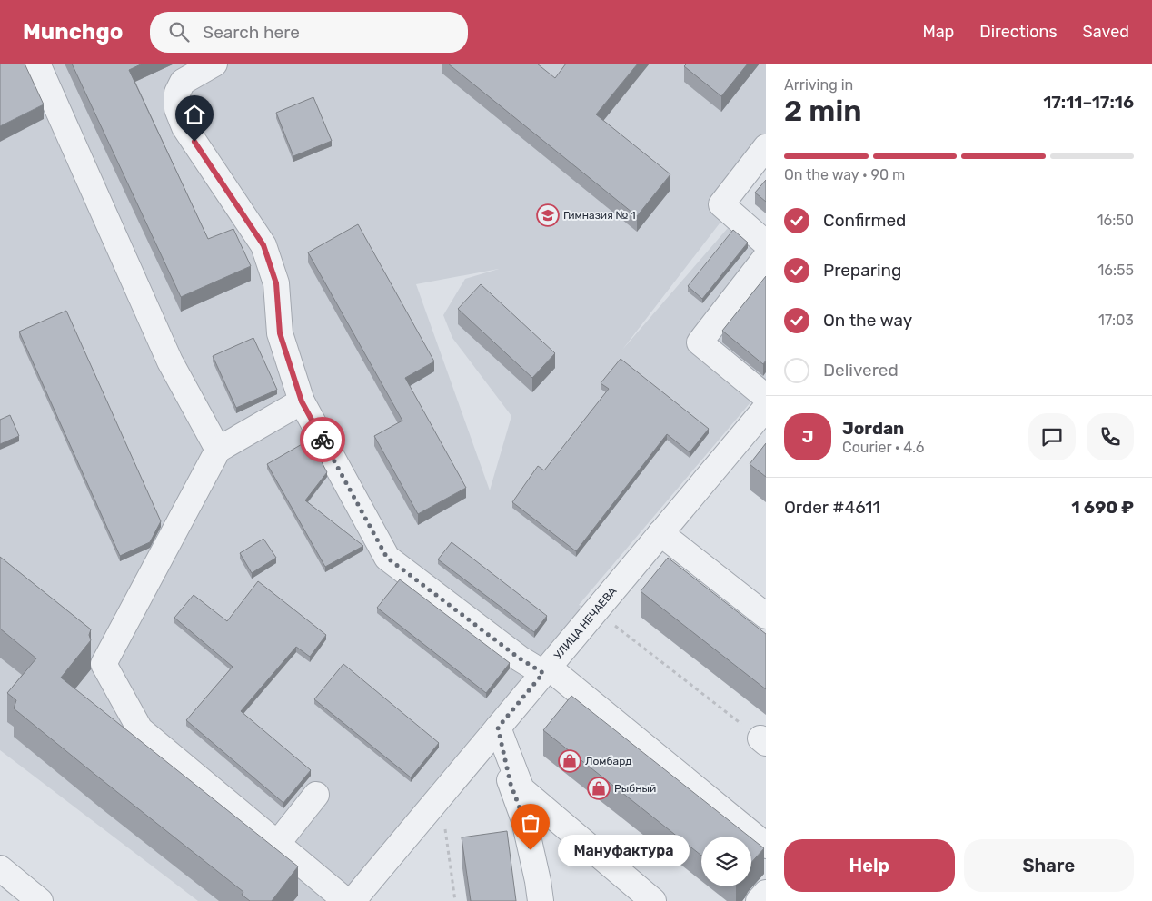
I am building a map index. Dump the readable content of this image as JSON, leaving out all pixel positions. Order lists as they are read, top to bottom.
{
  "streets": {
    "street": ["УЛИЦА НЕЧАЕВА"]
  },
  "places": {
    "school or university": ["Гимназия № 1"],
    "shop": ["Ломбард", "Рыбный"],
    "other": ["Мануфактура"]
  },
  "page": {
    "header": "Munchgo",
    "search": "Search here",
    "nav": ["Map", "Directions", "Saved"],
    "heading": ["2 min", "Arriving in", "17:11–17:16"],
    "panel": [
      "Jordan",
      "Courier · 4.6",
      "Order #4611",
      "1 690 ₽"
    ],
    "bar": "On the way · 90 m",
    "list": [
      ["Confirmed", "16:50"],
      ["Preparing", "16:55"],
      ["On the way", "17:03"],
      "Delivered"
    ],
    "round": "J",
    "buttons": ["Help", "Share"],
    "bubble": "Мануфактура"
  }
}
